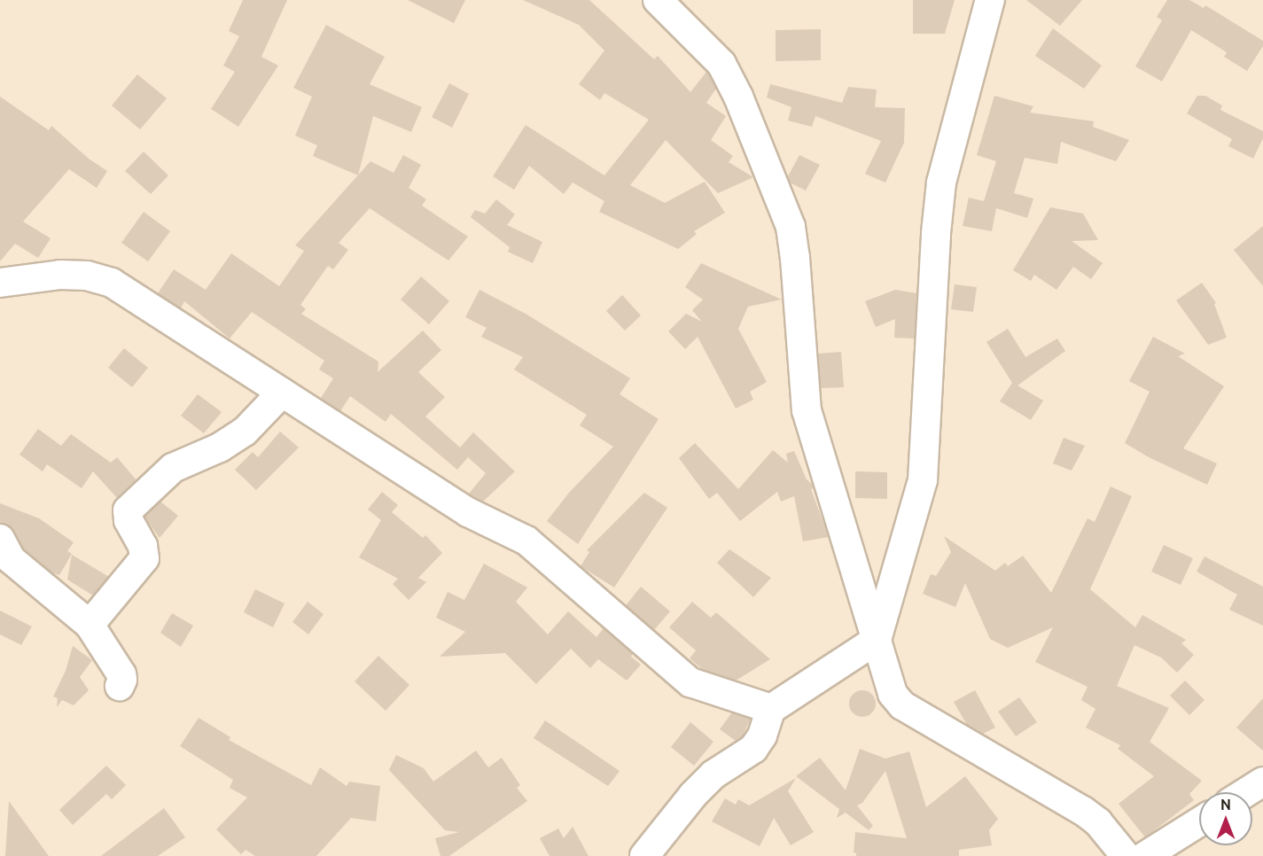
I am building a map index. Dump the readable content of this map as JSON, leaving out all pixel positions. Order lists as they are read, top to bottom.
{
  "north": "top"
}
